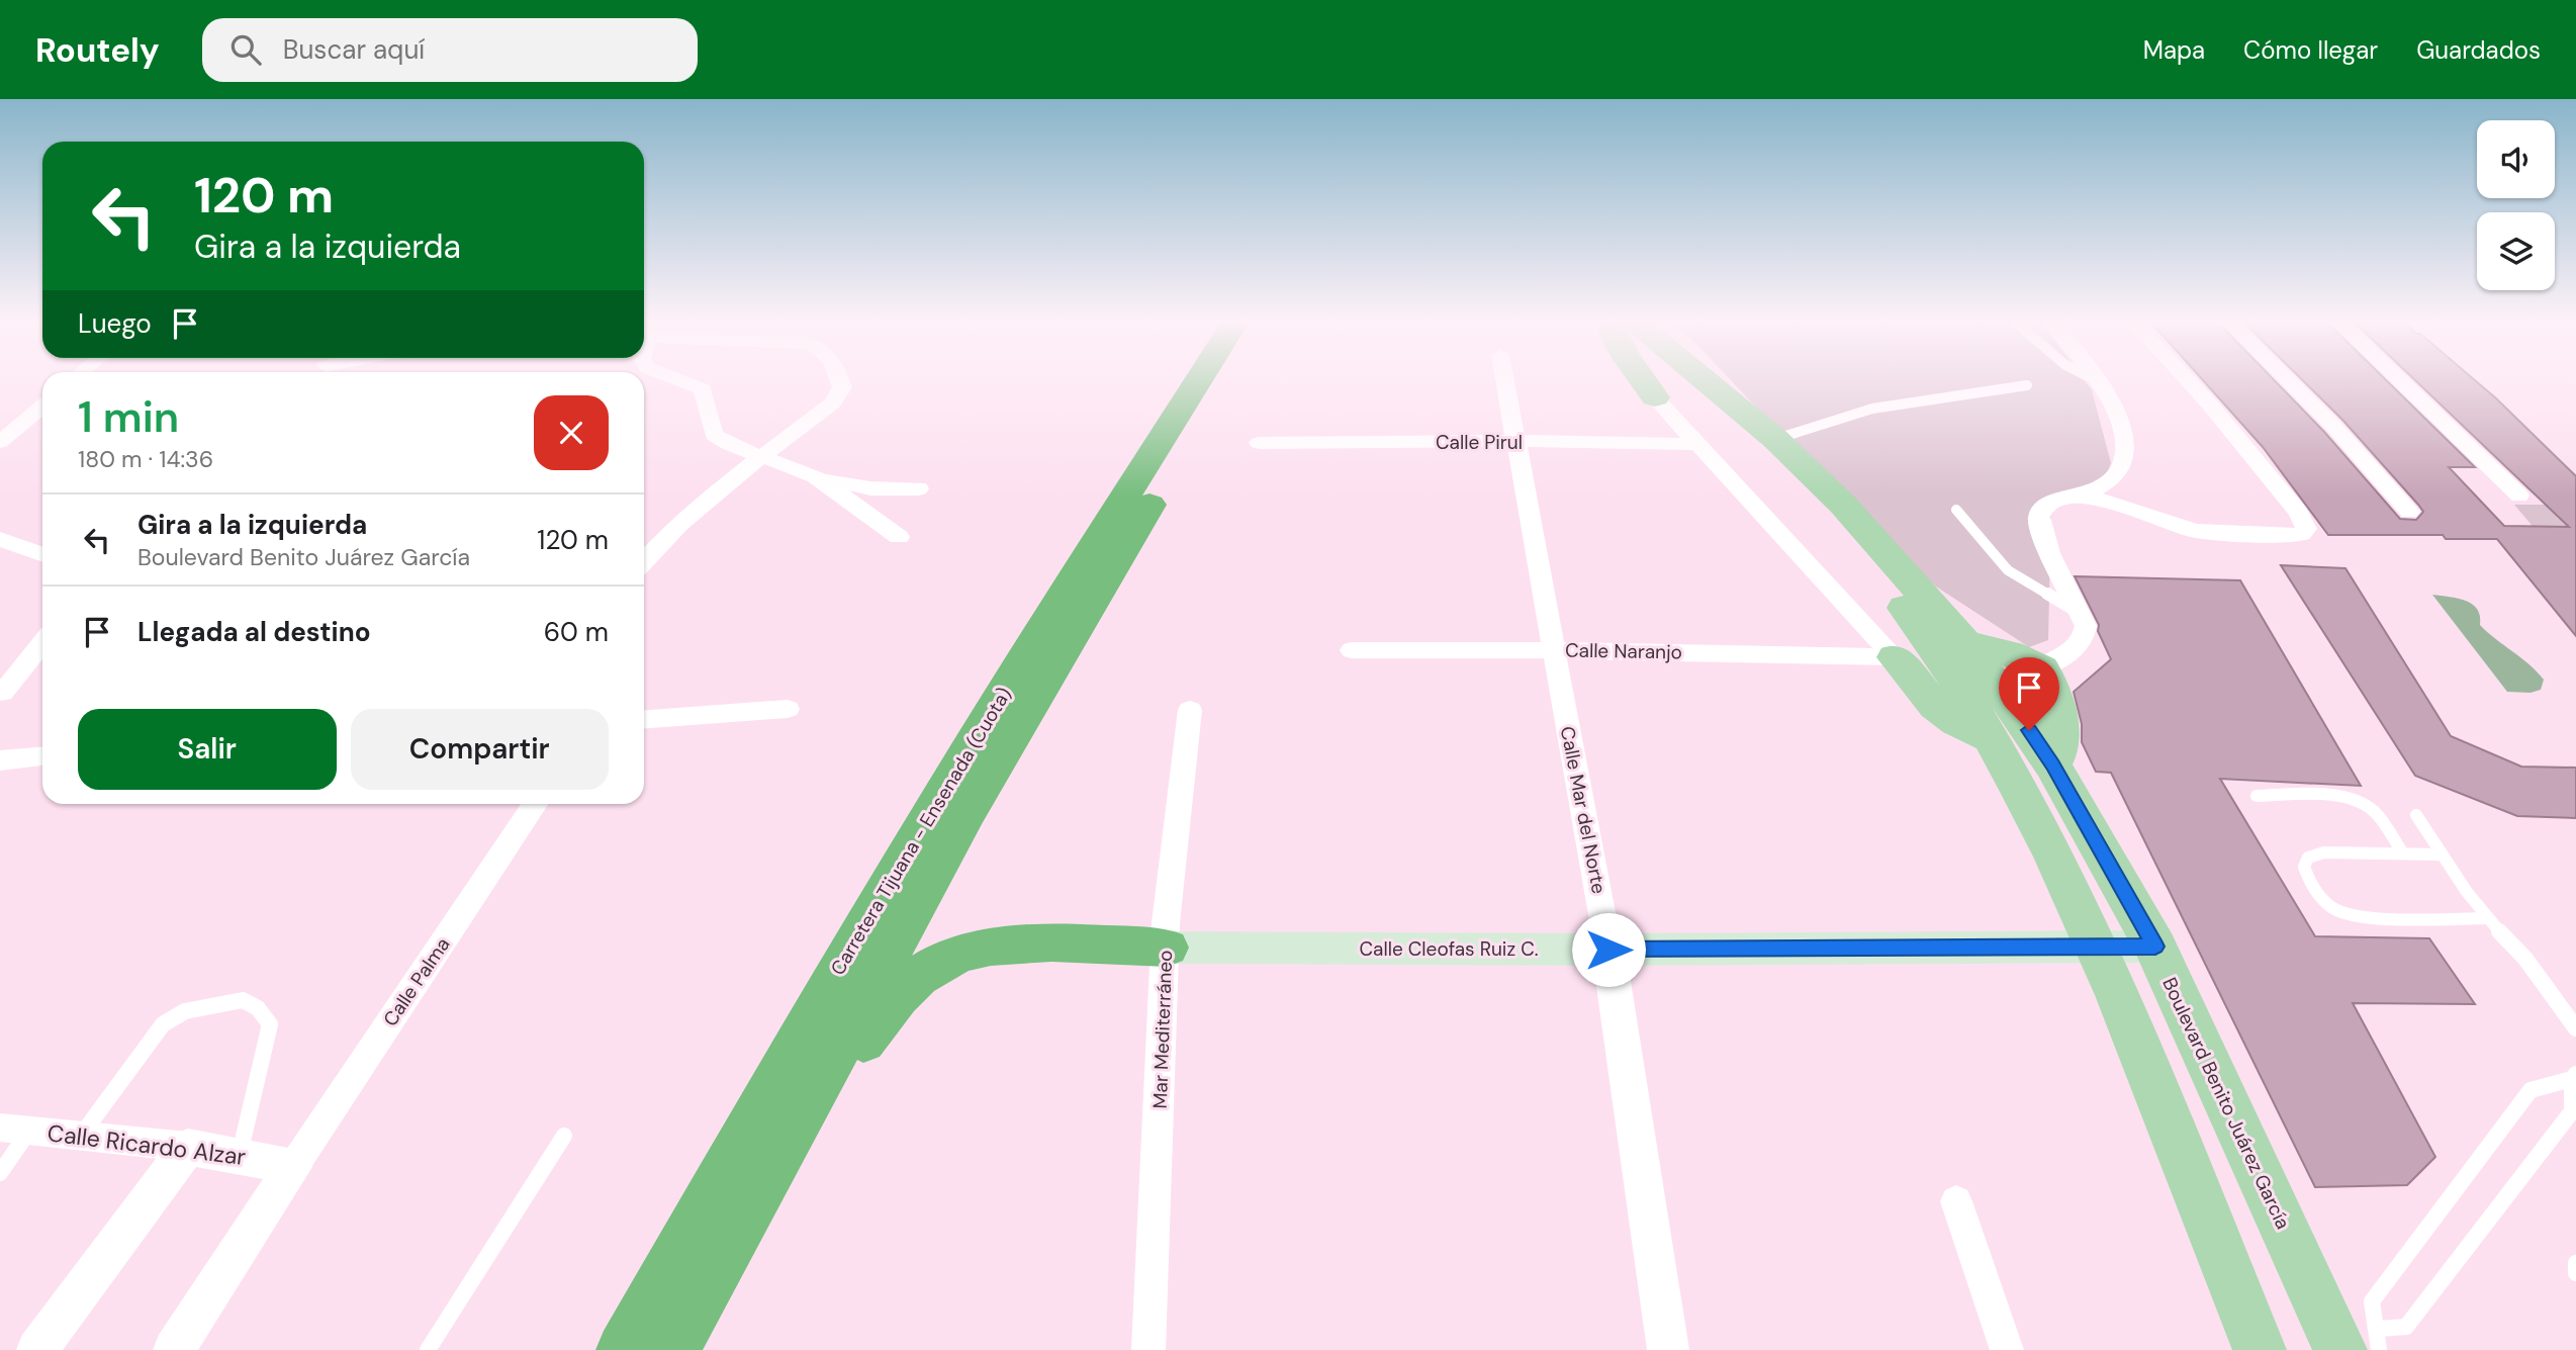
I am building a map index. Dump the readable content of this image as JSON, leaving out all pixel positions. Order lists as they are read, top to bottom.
{
  "streets": {
    "highway": ["Carretera Tijuana - Ensenada (Cuota)"],
    "main road": ["Calle Cleofas Ruiz C.", "Boulevard Benito Juárez García"],
    "street": [
      "Calle Pirul",
      "Calle Naranjo",
      "Calle Mar del Norte",
      "Calle Palma",
      "Mar Mediterráneo",
      "Calle Ricardo Alzar"
    ]
  },
  "crossings": [
    ["Calle Pirul", "Calle Mar del Norte"],
    ["Calle Naranjo", "Calle Mar del Norte"],
    ["Calle Naranjo", "Boulevard Benito Juárez García"],
    ["Calle Mar del Norte", "Calle Cleofas Ruiz C."],
    ["Calle Cleofas Ruiz C.", "Mar Mediterráneo"],
    ["Calle Cleofas Ruiz C.", "Boulevard Benito Juárez García"],
    ["Calle Palma", "Calle Ricardo Alzar"]
  ],
  "page": {
    "header": "Routely",
    "search": "Buscar aquí",
    "nav": ["Mapa", "Cómo llegar", "Guardados"],
    "turn": ["120 m", "Gira a la izquierda"],
    "then": "Luego",
    "heading": ["1 min", "180 m · 14:36"],
    "list": [
      {
        "name": "Gira a la izquierda",
        "note": "Boulevard Benito Juárez García",
        "value": "120 m"
      },
      {
        "name": "Llegada al destino",
        "value": "60 m"
      }
    ],
    "buttons": ["Salir", "Compartir"]
  }
}
